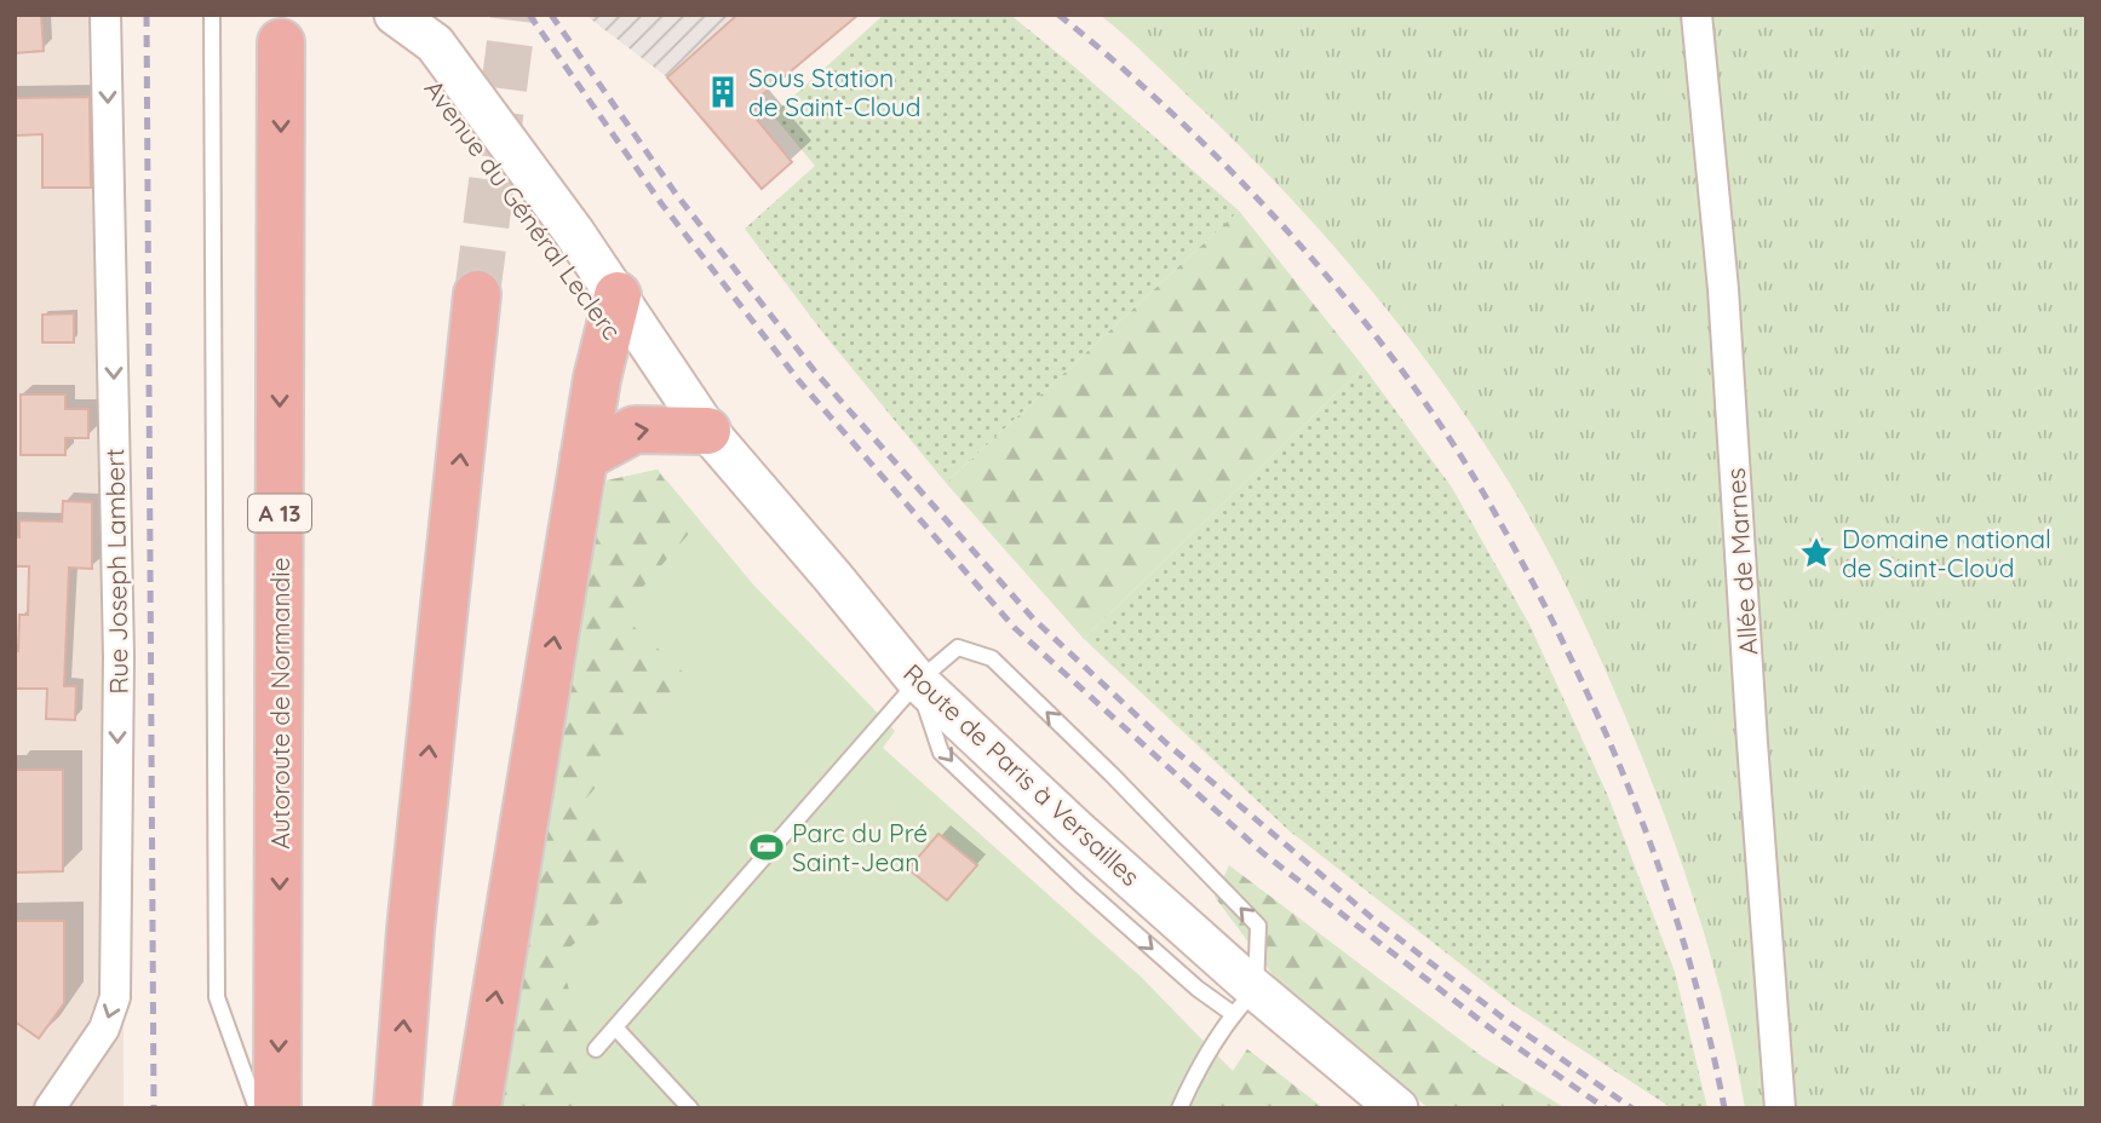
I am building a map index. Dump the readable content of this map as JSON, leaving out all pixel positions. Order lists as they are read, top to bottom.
{
  "streets": {
    "highway": ["A 13", "Autoroute de Normandie"],
    "main road": ["Avenue du Général Leclerc", "Route de Paris à Versailles"],
    "street": ["Allée de Marnes", "Rue Joseph Lambert"]
  },
  "crossings": [
    ["Avenue du Général Leclerc", "Route de Paris à Versailles"]
  ],
  "one_way": ["Rue Joseph Lambert"],
  "places": {
    "building": ["Sous Station de Saint-Cloud"],
    "place": ["Domaine national de Saint-Cloud"],
    "sports": ["Parc du Pré Saint-Jean"]
  }
}
